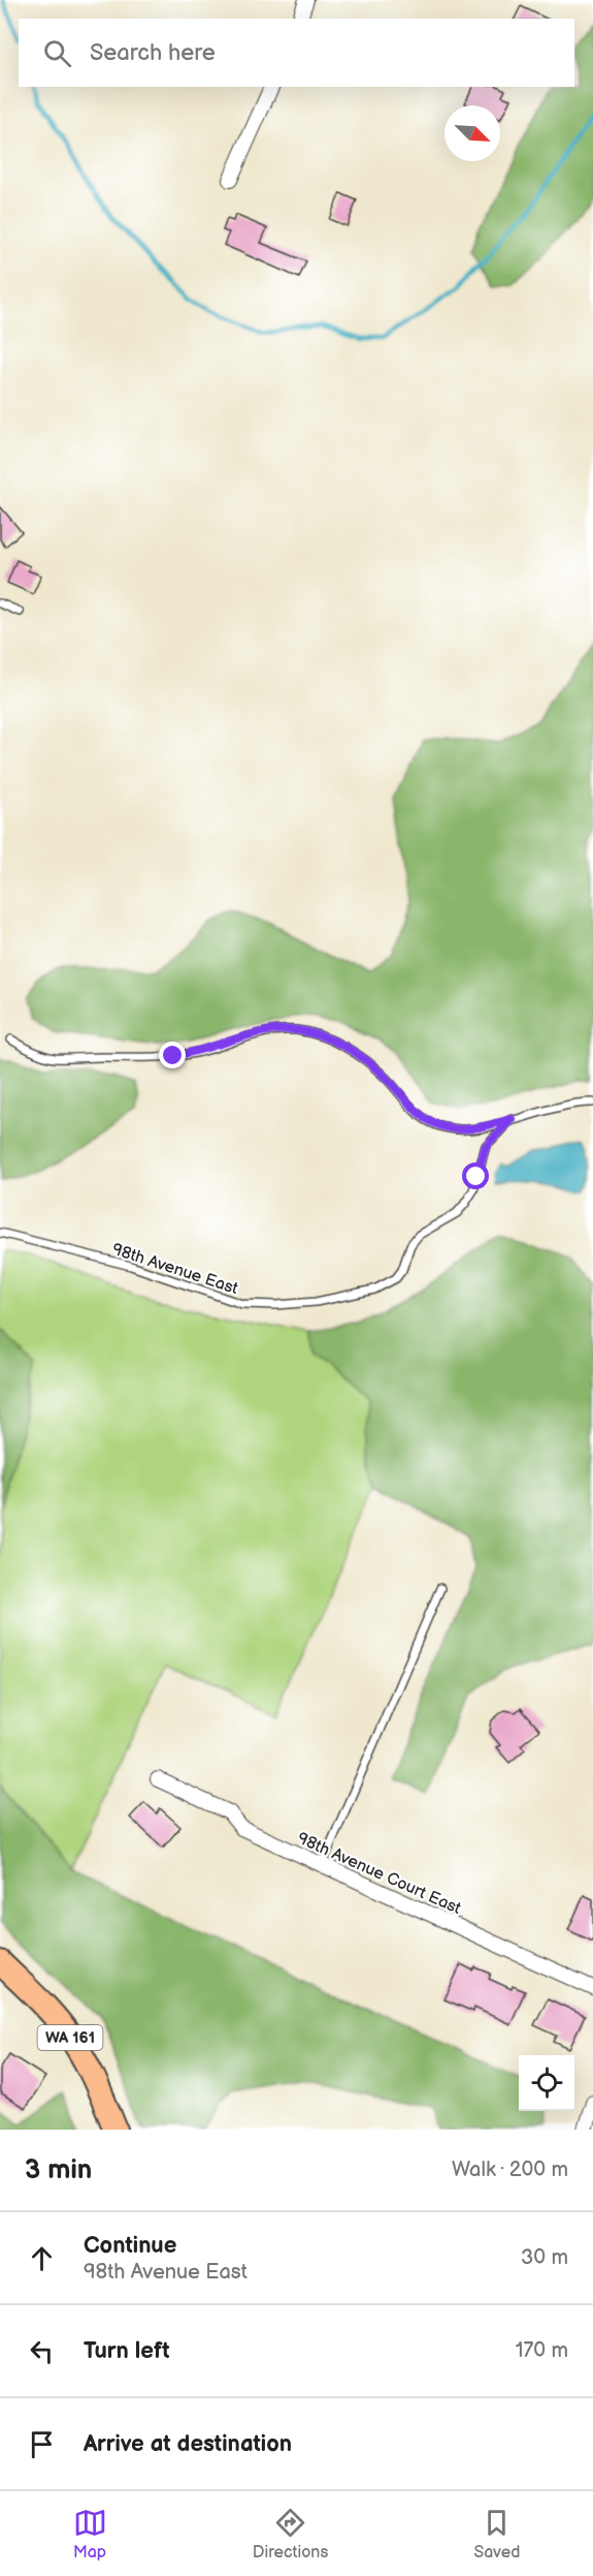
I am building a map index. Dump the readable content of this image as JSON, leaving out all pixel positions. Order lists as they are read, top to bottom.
{
  "streets": {
    "main road": ["WA 161"],
    "street": ["98th Avenue Court East"],
    "lane": ["98th Avenue East"]
  },
  "north": "bottom right",
  "page": {
    "search": "Search here",
    "heading": ["3 min", "Walk · 200 m"],
    "list": [
      ["Continue", "98th Avenue East", "30 m"],
      ["Turn left", "170 m"],
      "Arrive at destination"
    ],
    "nav": ["Map", "Directions", "Saved"]
  }
}
